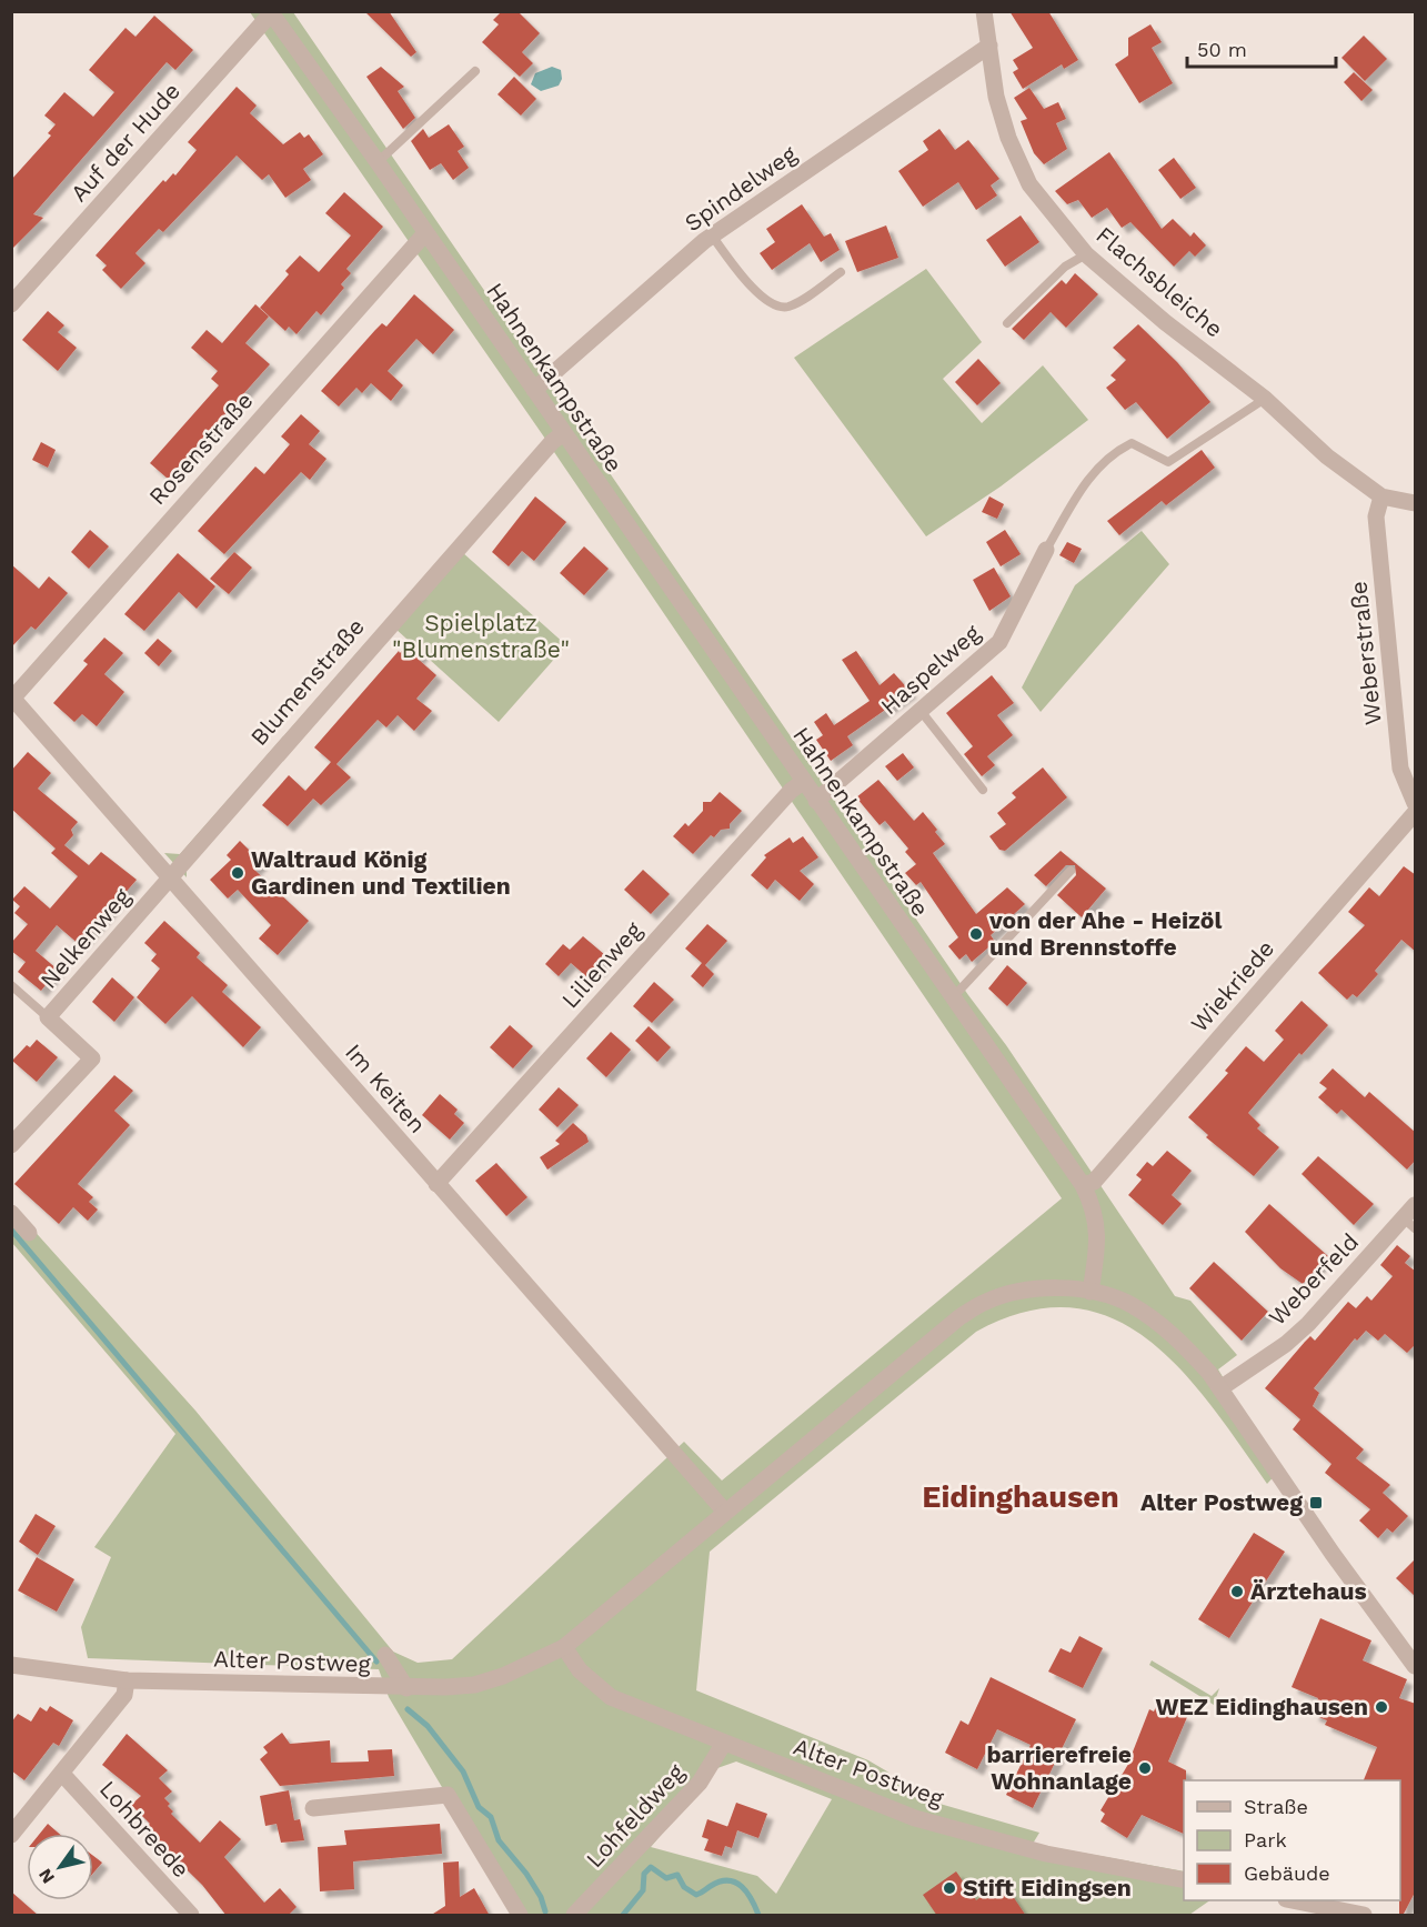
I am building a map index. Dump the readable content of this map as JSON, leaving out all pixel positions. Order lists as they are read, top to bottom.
{
  "streets": {
    "street": [
      "Auf der Hude",
      "Spindelweg",
      "Flachsbleiche",
      "Hahnenkampstraße",
      "Rosenstraße",
      "Weberstraße",
      "Haspelweg",
      "Blumenstraße",
      "Nelkenweg",
      "Lilienweg",
      "Wiekriede",
      "Im Keiten",
      "Weberfeld",
      "Alter Postweg",
      "Lohfeldweg",
      "Lohbreede"
    ]
  },
  "crossings": [
    ["Auf der Hude", "Hahnenkampstraße"],
    ["Spindelweg", "Flachsbleiche"],
    ["Spindelweg", "Hahnenkampstraße"],
    ["Flachsbleiche", "Weberstraße"],
    ["Hahnenkampstraße", "Rosenstraße"],
    ["Hahnenkampstraße", "Haspelweg"],
    ["Hahnenkampstraße", "Blumenstraße"],
    ["Hahnenkampstraße", "Lilienweg"],
    ["Hahnenkampstraße", "Wiekriede"],
    ["Hahnenkampstraße", "Alter Postweg"],
    ["Rosenstraße", "Im Keiten"],
    ["Blumenstraße", "Nelkenweg"],
    ["Blumenstraße", "Im Keiten"],
    ["Nelkenweg", "Im Keiten"],
    ["Lilienweg", "Im Keiten"],
    ["Im Keiten", "Alter Postweg"],
    ["Alter Postweg", "Lohfeldweg"]
  ],
  "districts": ["Eidinghausen"],
  "parks": ["Spielplatz \"Blumenstraße\""],
  "places": {
    "other": [
      "Waltraud König Gardinen und Textilien",
      "von der Ahe - Heizöl und Brennstoffe",
      "Ärztehaus",
      "WEZ Eidinghausen",
      "barrierefreie Wohnanlage",
      "Stift Eidingsen"
    ],
    "transit": ["Alter Postweg"]
  },
  "legend": ["Straße", "Park", "Gebäude"],
  "scale_bar": "50 m",
  "north": "bottom left"
}
